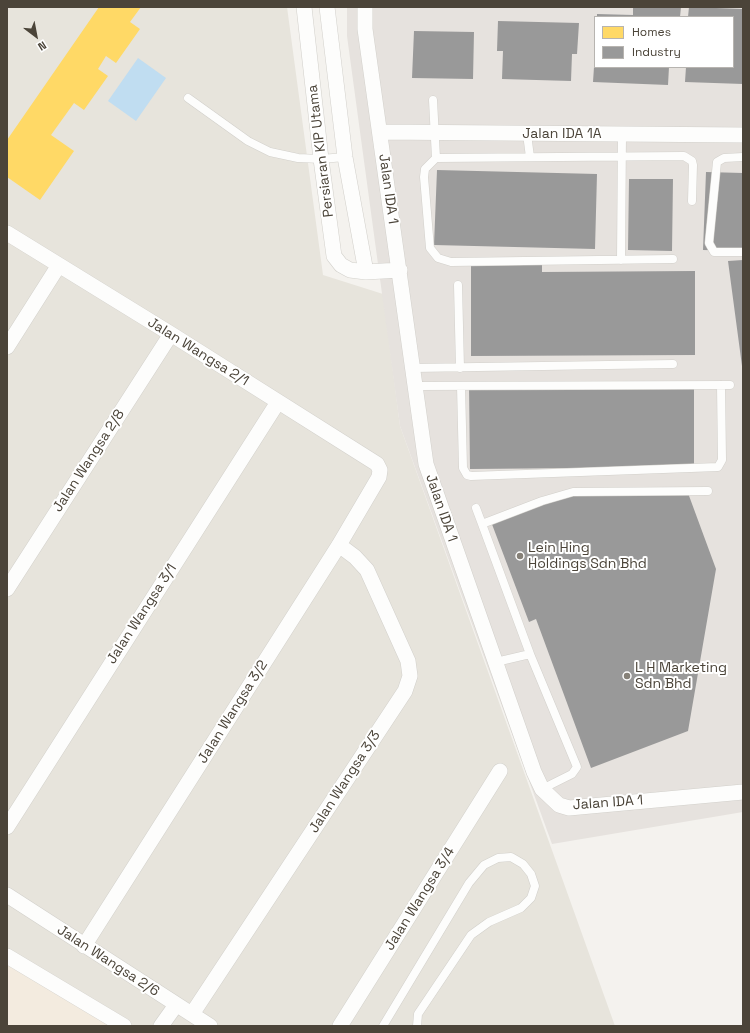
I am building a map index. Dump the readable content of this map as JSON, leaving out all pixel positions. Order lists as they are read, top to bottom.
{
  "streets": {
    "street": [
      "Jalan IDA 1A",
      "Persiaran KIP Utama",
      "Jalan IDA 1",
      "Jalan Wangsa 2/1",
      "Jalan Wangsa 2/8",
      "Jalan Wangsa 3/1",
      "Jalan Wangsa 3/2",
      "Jalan Wangsa 3/3",
      "Jalan Wangsa 3/4",
      "Jalan Wangsa 2/6"
    ]
  },
  "crossings": [
    ["Jalan IDA 1A", "Jalan IDA 1"],
    ["Persiaran KIP Utama", "Jalan IDA 1"],
    ["Jalan Wangsa 2/1", "Jalan Wangsa 2/8"],
    ["Jalan Wangsa 2/1", "Jalan Wangsa 3/1"],
    ["Jalan Wangsa 2/1", "Jalan Wangsa 3/2"],
    ["Jalan Wangsa 3/2", "Jalan Wangsa 3/3"],
    ["Jalan Wangsa 3/2", "Jalan Wangsa 2/6"],
    ["Jalan Wangsa 3/3", "Jalan Wangsa 2/6"]
  ],
  "places": ["Lein Hing Holdings Sdn Bhd", "L H Marketing Sdn Bhd"],
  "legend": ["Homes", "Industry"],
  "north": "bottom right"
}
